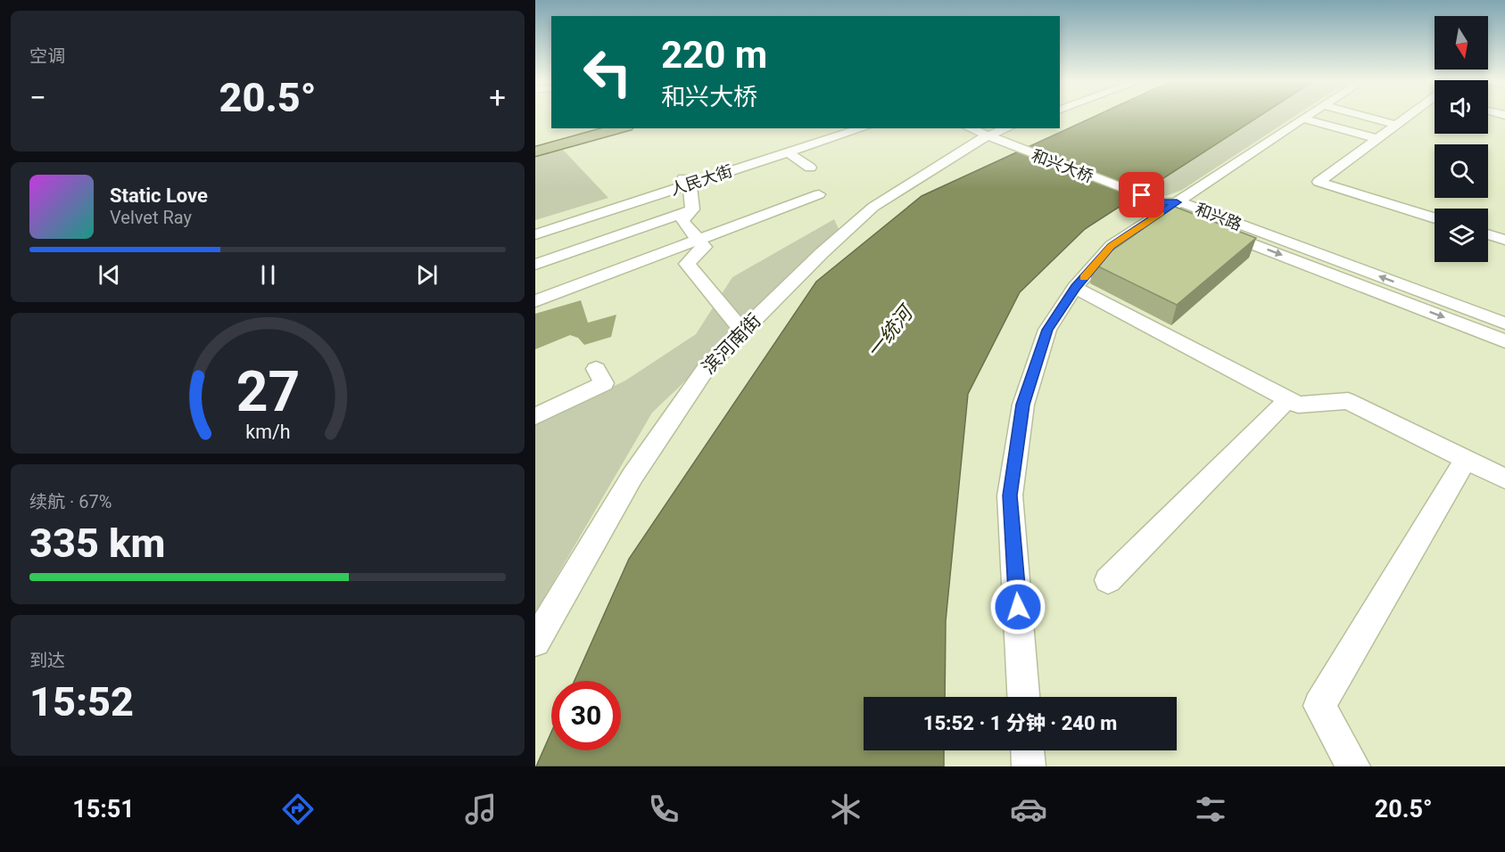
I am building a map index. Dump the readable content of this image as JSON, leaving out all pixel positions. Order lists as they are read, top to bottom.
{
  "streets": {
    "street": [
      "和兴大桥",
      "人民大街",
      "和兴路",
      "滨河南街"
    ]
  },
  "crossings": [
    ["和兴大桥", "和兴路"],
    ["和兴大桥", "滨河南街"]
  ],
  "water": ["一统河"],
  "north": "bottom",
  "page": {
    "tile": [
      "空调",
      ["续航 · 67%", "335 km"],
      ["到达", "15:52"]
    ],
    "turn": ["220 m", "和兴大桥"],
    "heat": ["−", "20.5°", "+"],
    "song": ["Static Love", "Velvet Ray"],
    "limit": "30",
    "trip": "15:52 · 1 分钟 · 240 m",
    "tabs": ["15:51", "20.5°"],
    "gauge": ["27", "km/h"]
  }
}
